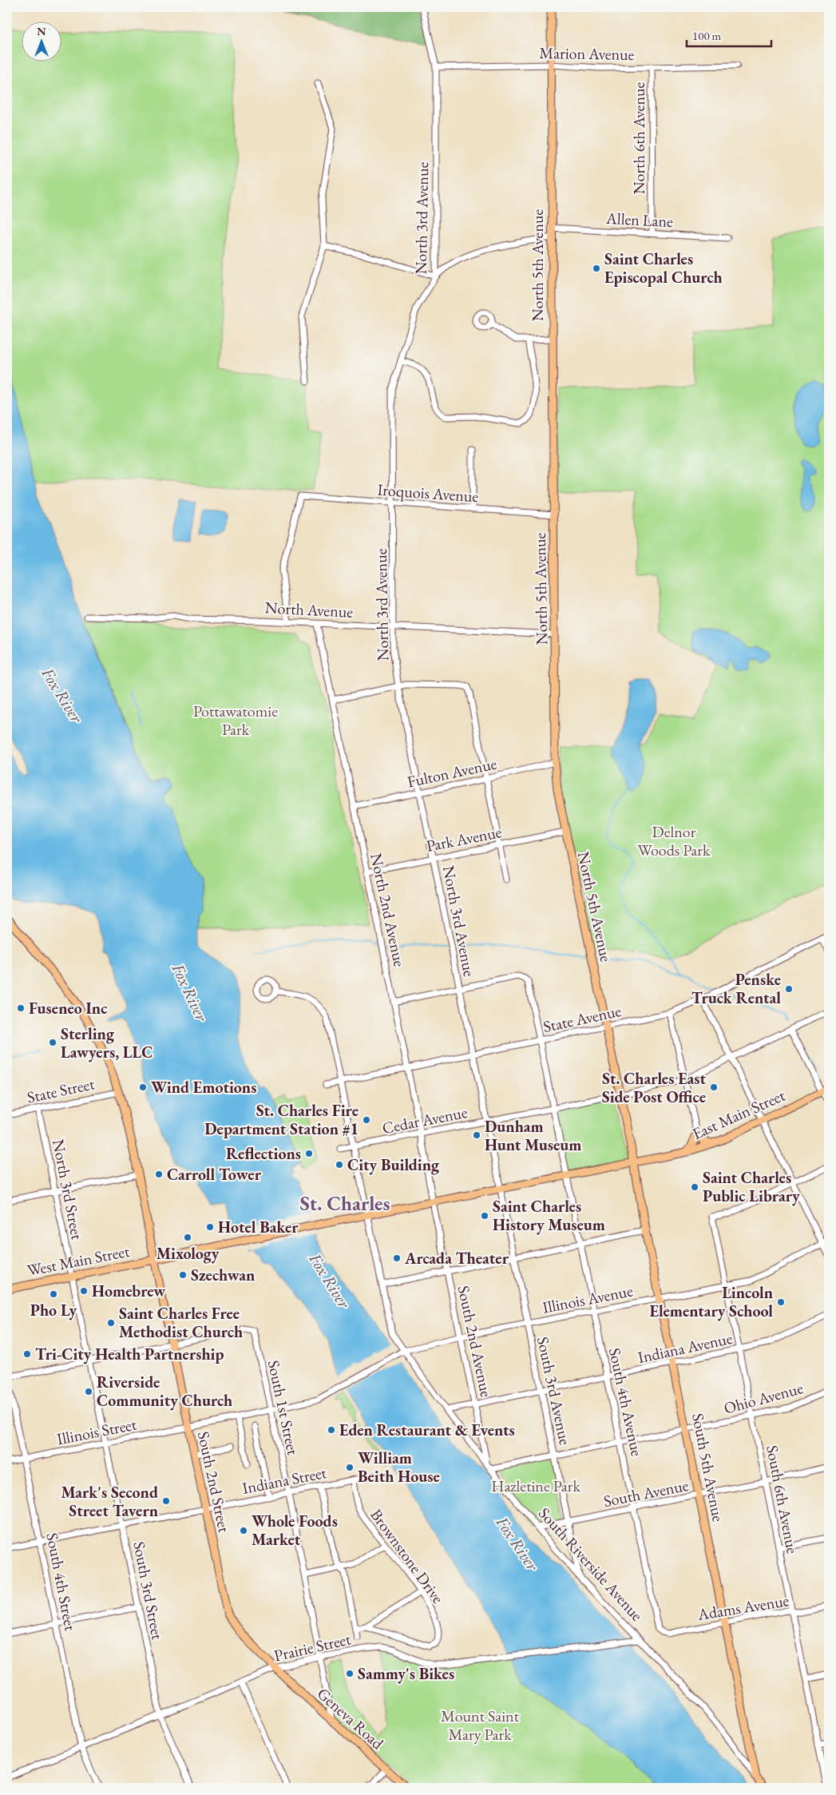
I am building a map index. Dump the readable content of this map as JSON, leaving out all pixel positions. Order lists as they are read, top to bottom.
{
  "streets": {
    "main road": [
      "North 5th Avenue",
      "East Main Street",
      "West Main Street",
      "South 5th Avenue",
      "South 2nd Street",
      "South Riverside Avenue",
      "Geneva Road"
    ],
    "street": [
      "Marion Avenue",
      "North 6th Avenue",
      "North 3rd Avenue",
      "Allen Lane",
      "Iroquois Avenue",
      "North Avenue",
      "Fulton Avenue",
      "Park Avenue",
      "North 2nd Avenue",
      "State Avenue",
      "State Street",
      "Cedar Avenue",
      "North 3rd Street",
      "Illinois Avenue",
      "South 2nd Avenue",
      "Indiana Avenue",
      "South 3rd Avenue",
      "Ohio Avenue",
      "South 4th Avenue",
      "South 1st Street",
      "Illinois Street",
      "Indiana Street",
      "South Avenue",
      "South 6th Avenue",
      "Brownstone Drive",
      "South 4th Street",
      "South 3rd Street",
      "Adams Avenue",
      "Prairie Street"
    ]
  },
  "crossings": [
    ["Marion Avenue", "North 6th Avenue"],
    ["Marion Avenue", "North 3rd Avenue"],
    ["Marion Avenue", "North 5th Avenue"],
    ["North 6th Avenue", "Allen Lane"],
    ["North 3rd Avenue", "Iroquois Avenue"],
    ["North 3rd Avenue", "North Avenue"],
    ["North 3rd Avenue", "Fulton Avenue"],
    ["North 3rd Avenue", "Park Avenue"],
    ["North 3rd Avenue", "State Avenue"],
    ["North 3rd Avenue", "East Main Street"],
    ["North 3rd Avenue", "Cedar Avenue"],
    ["North 3rd Avenue", "South 3rd Avenue"],
    ["North 3rd Avenue", "South 4th Avenue"],
    ["Allen Lane", "North 5th Avenue"],
    ["North 5th Avenue", "Iroquois Avenue"],
    ["North 5th Avenue", "North Avenue"],
    ["North 5th Avenue", "Fulton Avenue"],
    ["North 5th Avenue", "Park Avenue"],
    ["North 5th Avenue", "State Avenue"],
    ["North 5th Avenue", "East Main Street"],
    ["North 5th Avenue", "Cedar Avenue"],
    ["North 5th Avenue", "South 5th Avenue"],
    ["Iroquois Avenue", "North Avenue"],
    ["North Avenue", "North 2nd Avenue"],
    ["Fulton Avenue", "North 2nd Avenue"],
    ["Park Avenue", "North 2nd Avenue"],
    ["North 2nd Avenue", "State Avenue"],
    ["North 2nd Avenue", "East Main Street"],
    ["North 2nd Avenue", "Cedar Avenue"],
    ["North 2nd Avenue", "South 2nd Avenue"],
    ["State Avenue", "South 4th Avenue"],
    ["State Avenue", "South Riverside Avenue"],
    ["State Street", "North 3rd Street"],
    ["State Street", "South 2nd Street"],
    ["East Main Street", "West Main Street"],
    ["East Main Street", "South 2nd Avenue"],
    ["East Main Street", "South 3rd Avenue"],
    ["East Main Street", "South 4th Avenue"],
    ["East Main Street", "South 5th Avenue"],
    ["East Main Street", "South Riverside Avenue"],
    ["Cedar Avenue", "South 4th Avenue"],
    ["Cedar Avenue", "South Riverside Avenue"],
    ["North 3rd Street", "West Main Street"],
    ["North 3rd Street", "South 3rd Street"],
    ["West Main Street", "South 2nd Street"],
    ["West Main Street", "South Riverside Avenue"],
    ["West Main Street", "South 3rd Street"],
    ["Illinois Avenue", "South 2nd Avenue"],
    ["Illinois Avenue", "South 3rd Avenue"],
    ["Illinois Avenue", "South 4th Avenue"],
    ["Illinois Avenue", "Illinois Street"],
    ["Illinois Avenue", "South 5th Avenue"],
    ["Illinois Avenue", "South 6th Avenue"],
    ["Illinois Avenue", "South Riverside Avenue"],
    ["South 2nd Avenue", "Indiana Avenue"],
    ["South 2nd Avenue", "South Riverside Avenue"],
    ["Indiana Avenue", "South 3rd Avenue"],
    ["Indiana Avenue", "South 4th Avenue"],
    ["Indiana Avenue", "South 5th Avenue"],
    ["Indiana Avenue", "South 6th Avenue"],
    ["Indiana Avenue", "South Riverside Avenue"],
    ["South 3rd Avenue", "Ohio Avenue"],
    ["South 3rd Avenue", "South Avenue"],
    ["South 3rd Avenue", "South Riverside Avenue"],
    ["Ohio Avenue", "South 4th Avenue"],
    ["Ohio Avenue", "South 5th Avenue"],
    ["Ohio Avenue", "South 6th Avenue"],
    ["Ohio Avenue", "South Riverside Avenue"],
    ["South 4th Avenue", "South Avenue"],
    ["South 4th Avenue", "Adams Avenue"],
    ["South 1st Street", "Illinois Street"],
    ["South 1st Street", "Indiana Street"],
    ["South 1st Street", "Prairie Street"],
    ["South 1st Street", "Geneva Road"],
    ["Illinois Street", "South 2nd Street"],
    ["Illinois Street", "South 4th Street"],
    ["Illinois Street", "South 3rd Street"],
    ["South 5th Avenue", "South Avenue"],
    ["South 5th Avenue", "South Riverside Avenue"],
    ["South 5th Avenue", "Adams Avenue"],
    ["Indiana Street", "South 2nd Street"],
    ["Indiana Street", "Brownstone Drive"],
    ["Indiana Street", "South 4th Street"],
    ["Indiana Street", "South 3rd Street"],
    ["South 2nd Street", "Prairie Street"],
    ["South 2nd Street", "Geneva Road"],
    ["South Avenue", "South 6th Avenue"],
    ["South Avenue", "South Riverside Avenue"],
    ["South 6th Avenue", "Adams Avenue"],
    ["South Riverside Avenue", "Prairie Street"],
    ["South 4th Street", "Prairie Street"],
    ["South 3rd Street", "Prairie Street"],
    ["Prairie Street", "Geneva Road"]
  ],
  "districts": ["St. Charles"],
  "water": ["Fox River"],
  "parks": [
    "Pottawatomie Park",
    "Delnor Woods Park",
    "Hazletine Park",
    "Mount Saint Mary Park"
  ],
  "places": [
    "Saint Charles Episcopal Church",
    "Penske Truck Rental",
    "Fuseneo Inc",
    "Sterling Lawyers, LLC",
    "Wind Emotions",
    "St. Charles East Side Post Office",
    "St. Charles Fire Department Station #1",
    "Dunham Hunt Museum",
    "Reflections",
    "City Building",
    "Carroll Tower",
    "Saint Charles Public Library",
    "Saint Charles History Museum",
    "Hotel Baker",
    "Mixology",
    "Arcada Theater",
    "Szechwan",
    "Homebrew",
    "Pho Ly",
    "Lincoln Elementary School",
    "Saint Charles Free Methodist Church",
    "Tri-City Health Partnership",
    "Riverside Community Church",
    "Eden Restaurant & Events",
    "William Beith House",
    "Mark's Second Street Tavern",
    "Whole Foods Market",
    "Sammy's Bikes"
  ],
  "scale_bar": "100 m",
  "north": "top"
}
